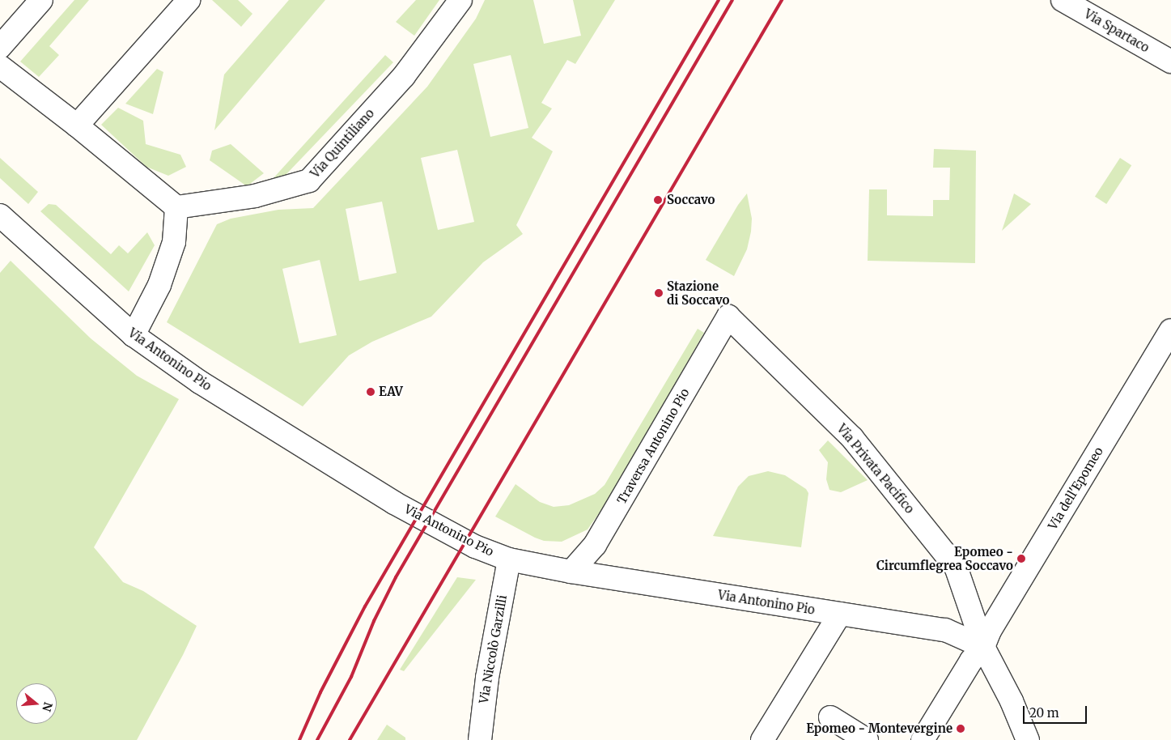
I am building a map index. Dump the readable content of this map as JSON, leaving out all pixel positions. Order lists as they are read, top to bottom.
{
  "streets": {
    "street": [
      "Via Spartaco",
      "Via Quintiliano",
      "Via Antonino Pio",
      "Traversa Antonino Pio",
      "Via Privata Pacifico",
      "Via dell'Epomeo",
      "Via Niccolò Garzilli"
    ]
  },
  "crossings": [
    ["Via Antonino Pio", "Traversa Antonino Pio"],
    ["Via Antonino Pio", "Via Privata Pacifico"],
    ["Via Antonino Pio", "Via dell'Epomeo"],
    ["Via Antonino Pio", "Via Niccolò Garzilli"],
    ["Traversa Antonino Pio", "Via Privata Pacifico"],
    ["Via Privata Pacifico", "Via dell'Epomeo"]
  ],
  "places": [
    "Soccavo",
    "Stazione di Soccavo",
    "EAV",
    "Epomeo - Circumflegrea Soccavo",
    "Epomeo - Montevergine"
  ],
  "scale_bar": "20 m",
  "north": "right"
}
